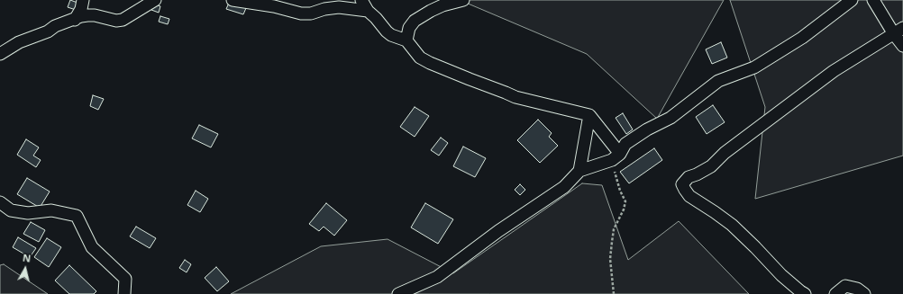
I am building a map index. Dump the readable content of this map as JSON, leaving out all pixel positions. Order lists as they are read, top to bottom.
{
  "north": "top"
}
